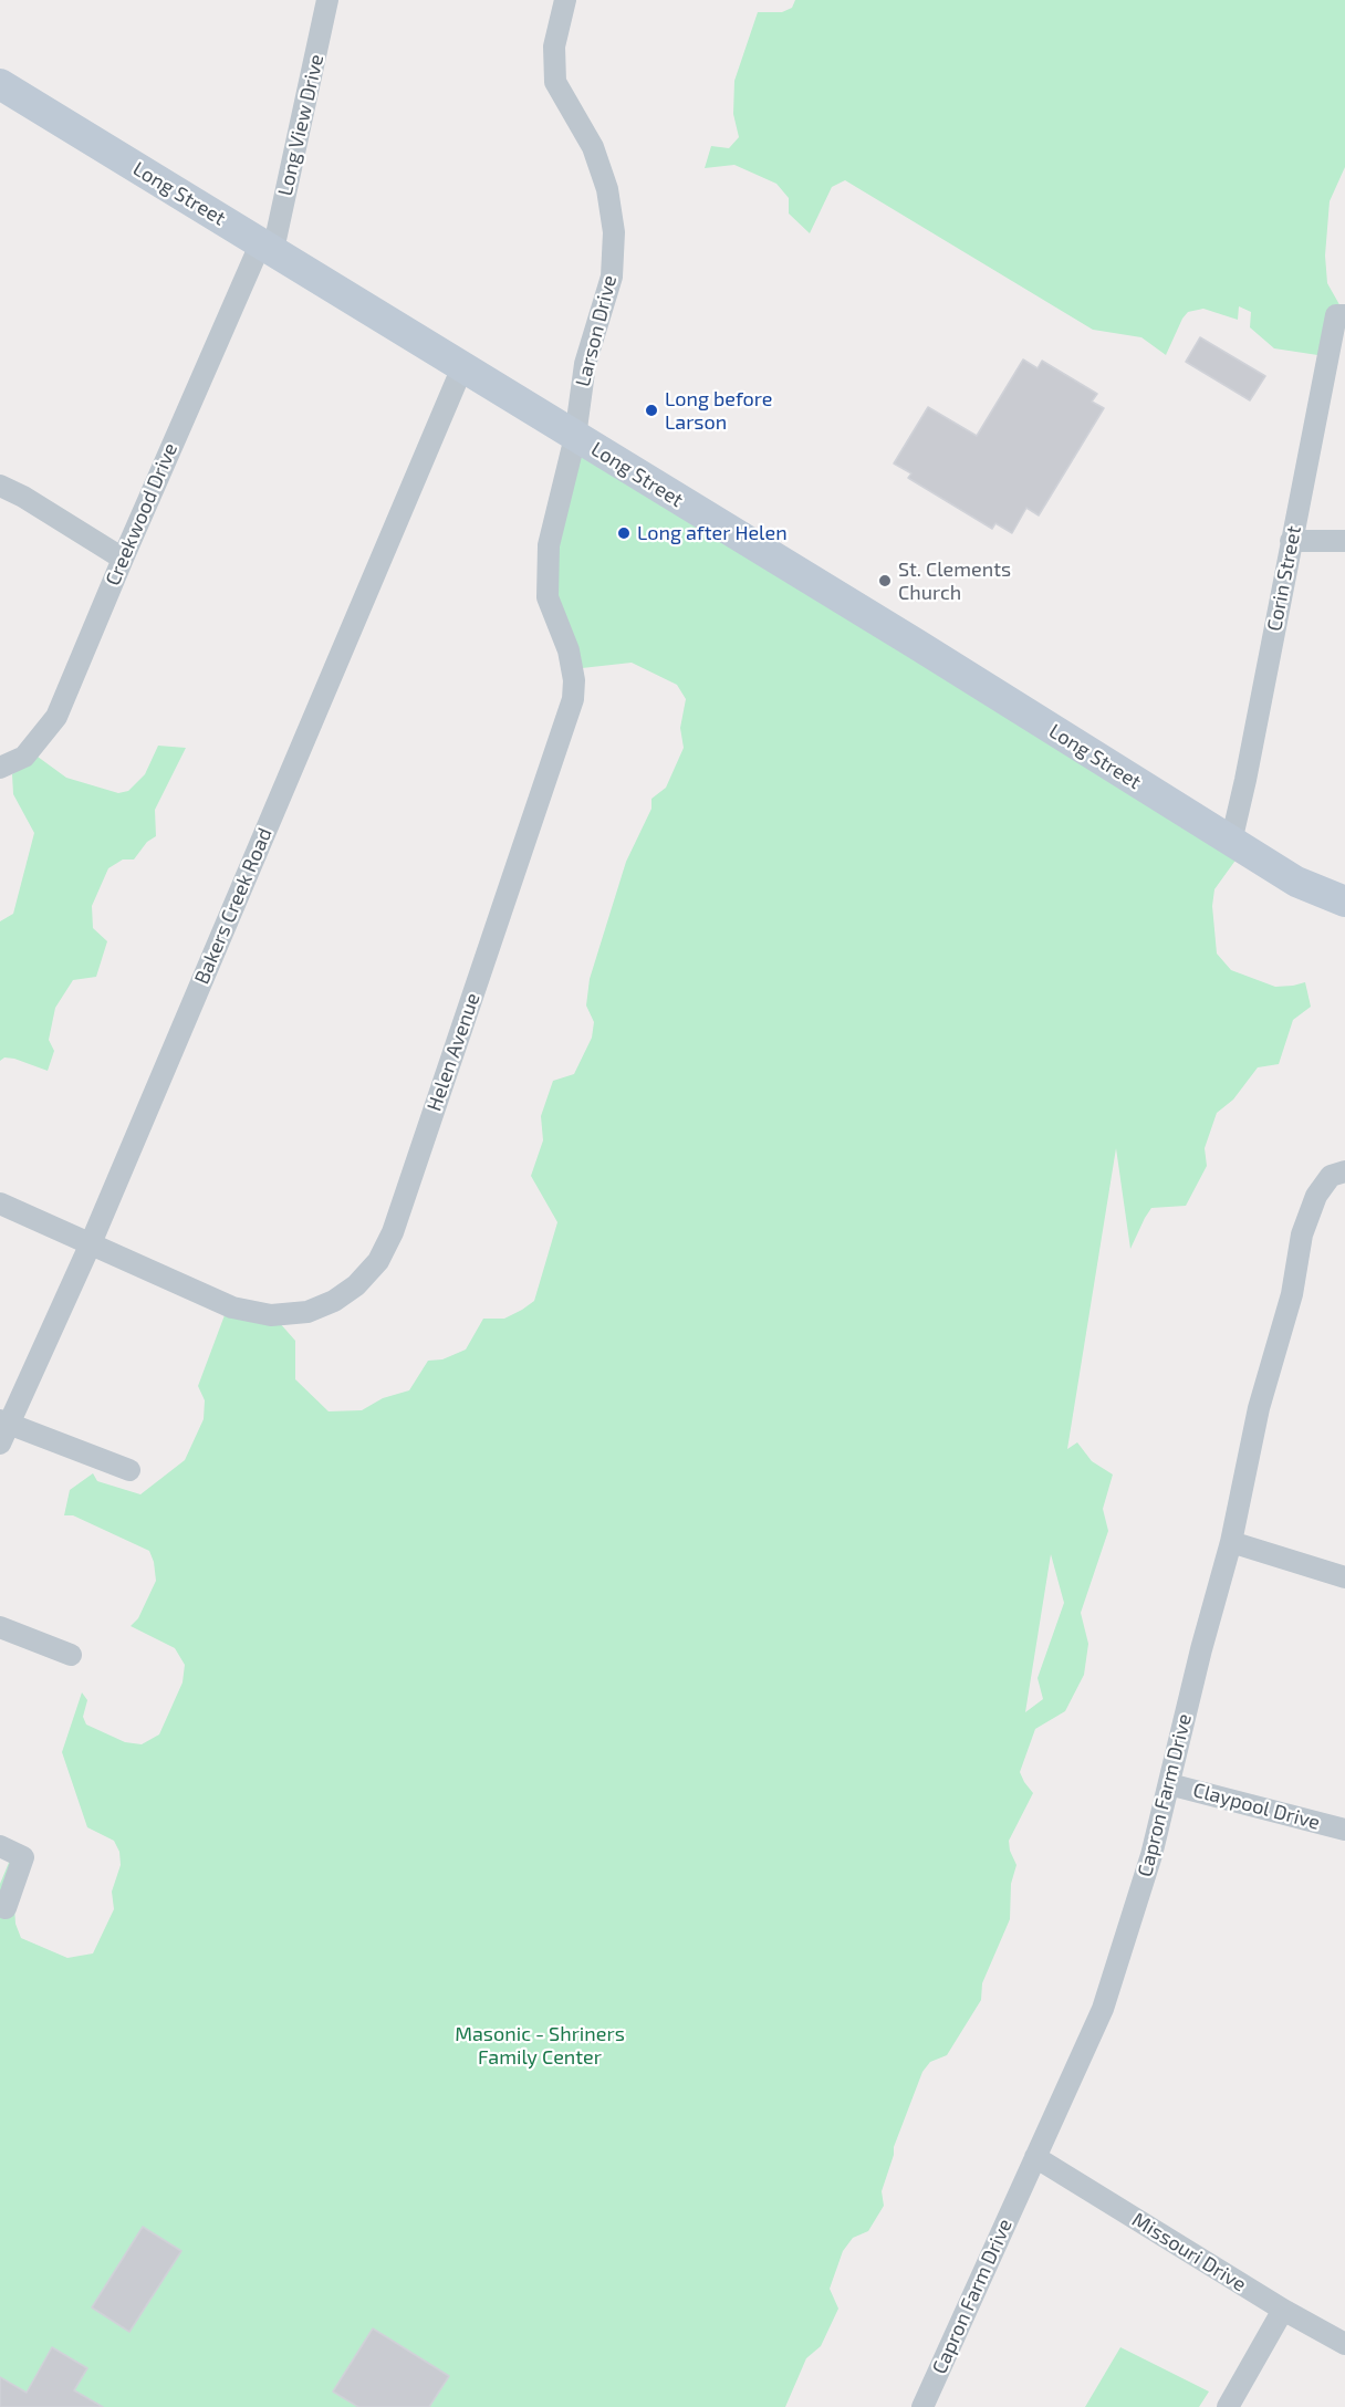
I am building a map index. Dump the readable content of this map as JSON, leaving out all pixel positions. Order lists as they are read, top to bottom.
{
  "streets": {
    "street": [
      "Long View Drive",
      "Long Street",
      "Larson Drive",
      "Creekwood Drive",
      "Corin Street",
      "Bakers Creek Road",
      "Helen Avenue",
      "Capron Farm Drive",
      "Claypool Drive",
      "Missouri Drive"
    ]
  },
  "crossings": [
    ["Long View Drive", "Long Street"],
    ["Long View Drive", "Creekwood Drive"],
    ["Long Street", "Larson Drive"],
    ["Long Street", "Creekwood Drive"],
    ["Long Street", "Corin Street"],
    ["Long Street", "Bakers Creek Road"],
    ["Long Street", "Helen Avenue"],
    ["Larson Drive", "Helen Avenue"],
    ["Bakers Creek Road", "Helen Avenue"],
    ["Capron Farm Drive", "Claypool Drive"],
    ["Capron Farm Drive", "Missouri Drive"]
  ],
  "parks": ["Masonic - Shriners Family Center"],
  "places": ["Long before Larson", "Long after Helen", "St. Clements Church"]
}
